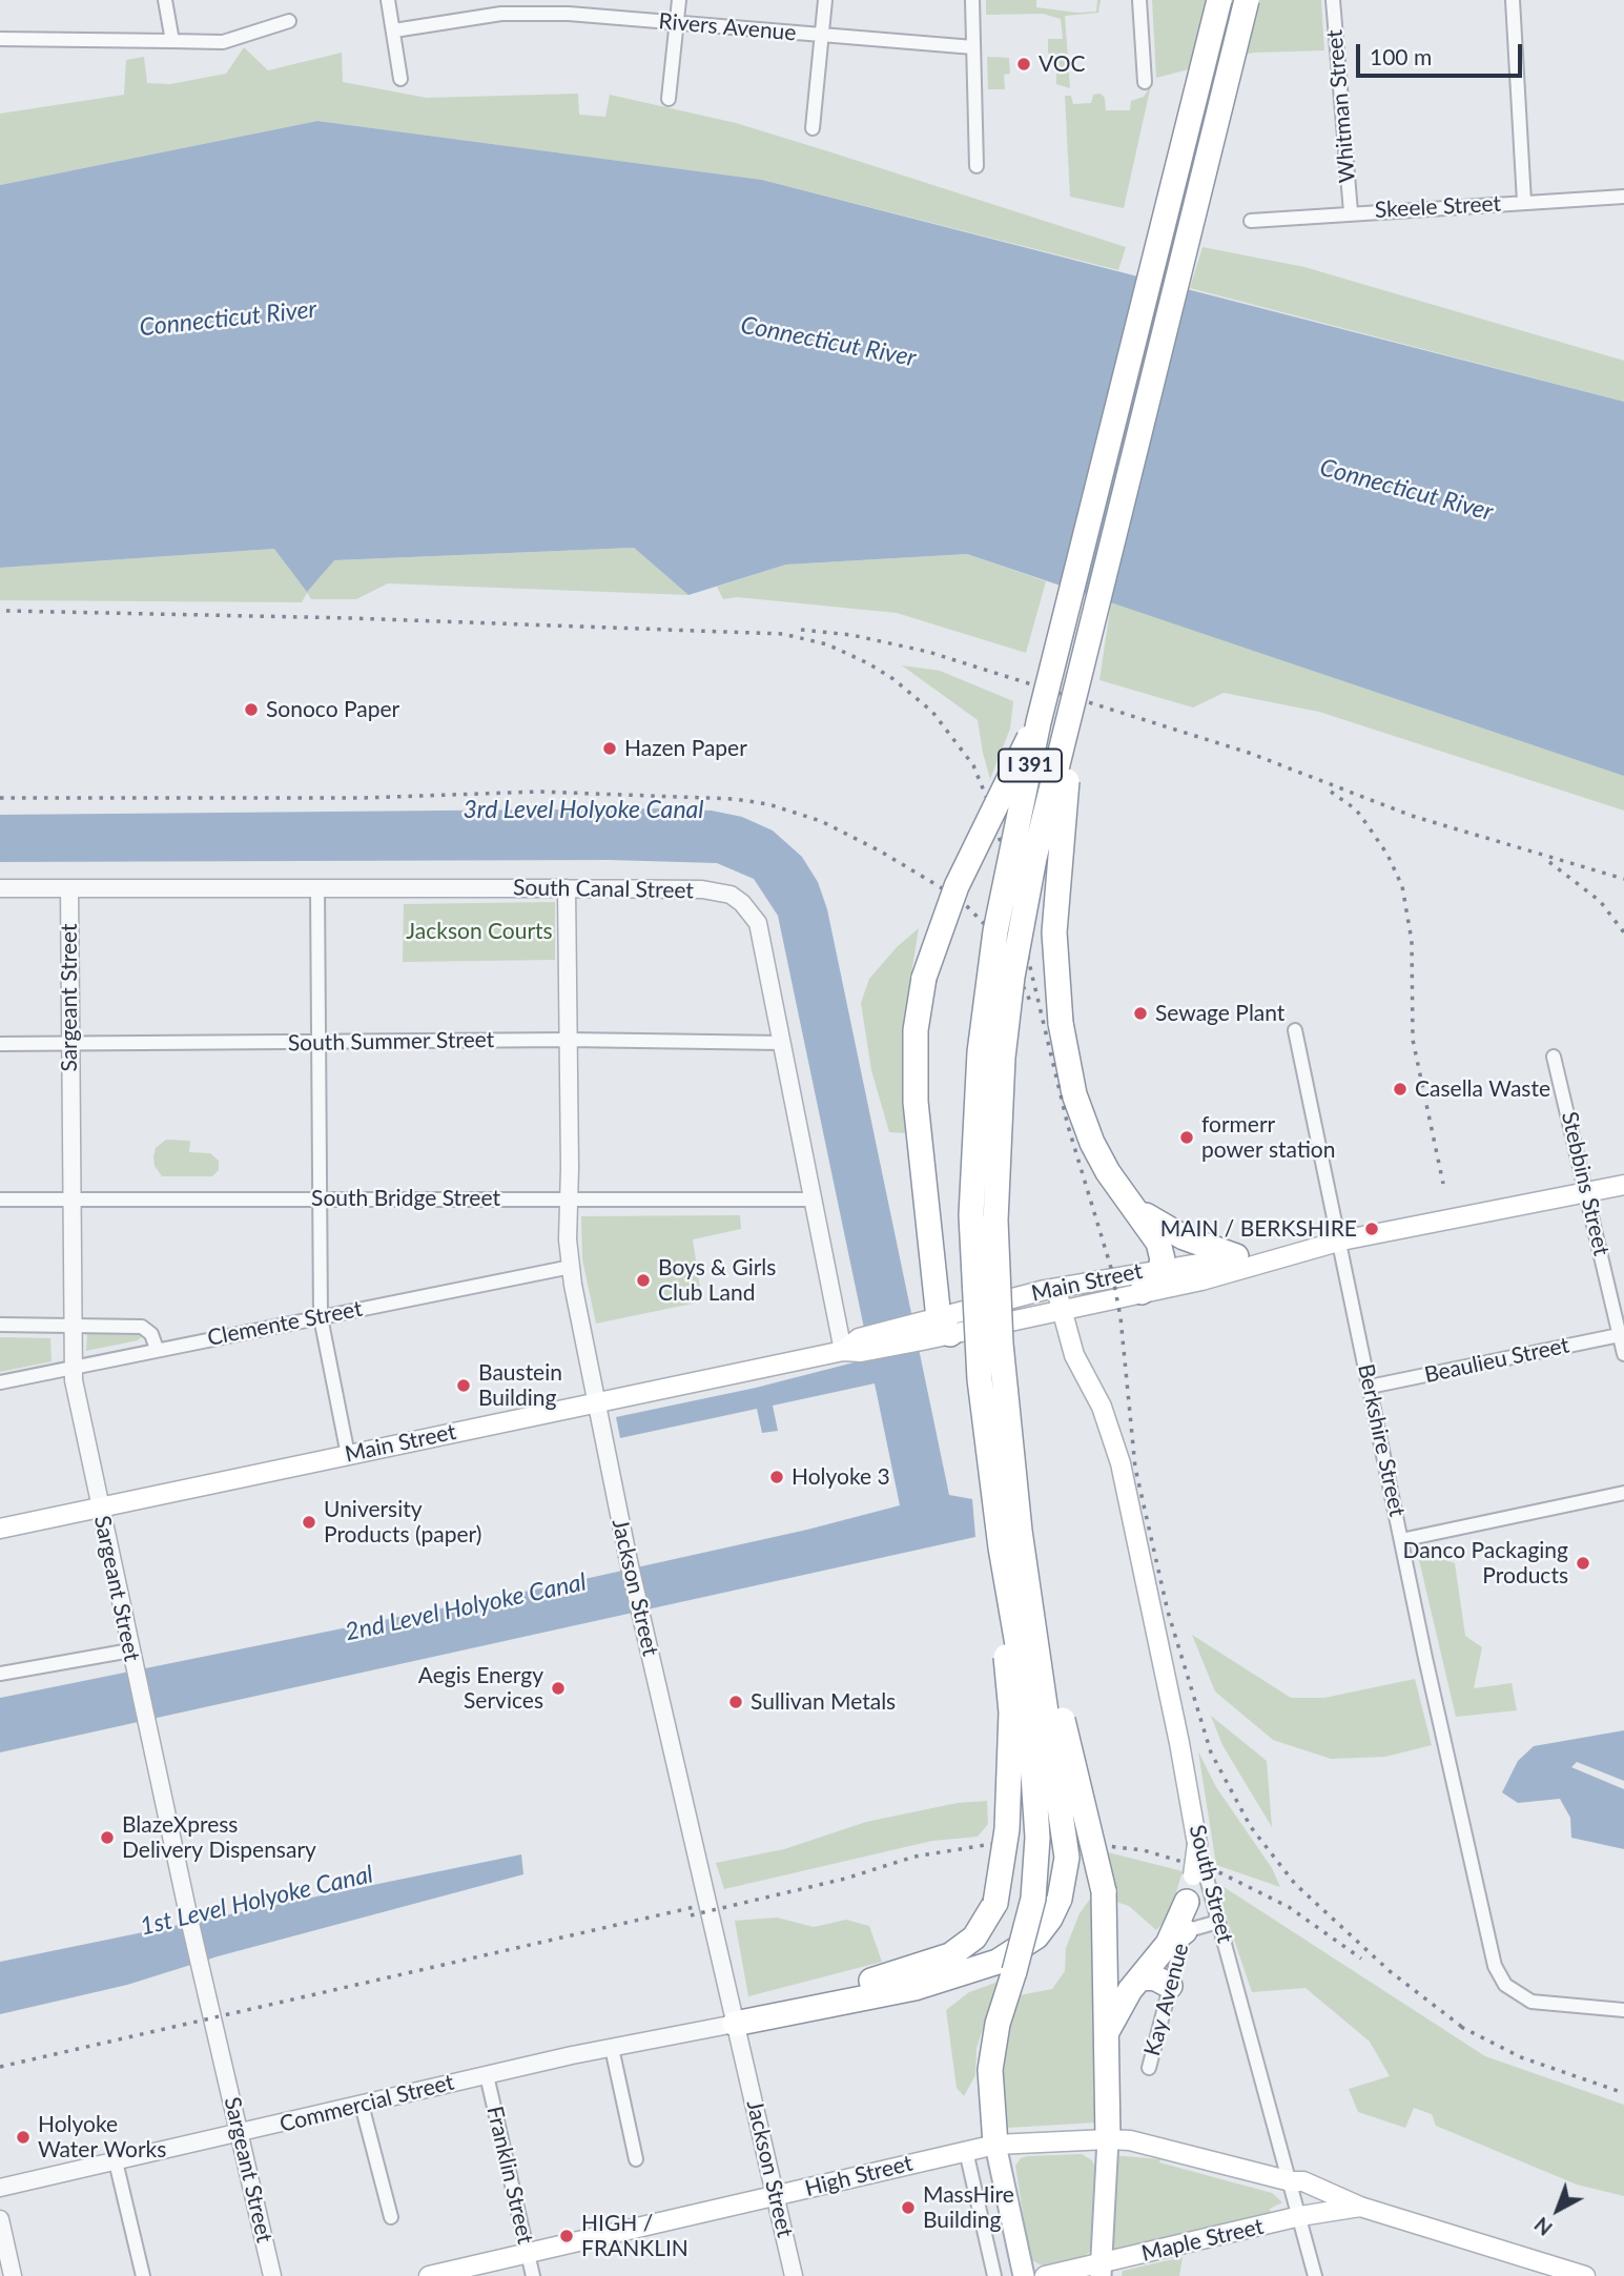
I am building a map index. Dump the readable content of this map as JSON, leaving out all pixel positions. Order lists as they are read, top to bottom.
{
  "streets": {
    "highway": ["I 391"],
    "main road": [
      "Main Street",
      "South Street",
      "High Street",
      "Maple Street"
    ],
    "street": [
      "Rivers Avenue",
      "Whitman Street",
      "Skeele Street",
      "South Canal Street",
      "Sargeant Street",
      "South Summer Street",
      "Stebbins Street",
      "South Bridge Street",
      "Clemente Street",
      "Beaulieu Street",
      "Berkshire Street",
      "Jackson Street",
      "Kay Avenue",
      "Commercial Street",
      "Franklin Street"
    ]
  },
  "crossings": [
    ["Whitman Street", "Skeele Street"],
    ["South Canal Street", "Sargeant Street"],
    ["South Canal Street", "South Summer Street"],
    ["South Canal Street", "South Bridge Street"],
    ["South Canal Street", "Main Street"],
    ["South Canal Street", "Jackson Street"],
    ["Sargeant Street", "South Summer Street"],
    ["Sargeant Street", "South Bridge Street"],
    ["Sargeant Street", "Main Street"],
    ["Sargeant Street", "Clemente Street"],
    ["Sargeant Street", "Commercial Street"],
    ["South Summer Street", "Jackson Street"],
    ["Stebbins Street", "Main Street"],
    ["Stebbins Street", "Beaulieu Street"],
    ["South Bridge Street", "Jackson Street"],
    ["Main Street", "Berkshire Street"],
    ["Main Street", "Jackson Street"],
    ["Main Street", "South Street"],
    ["Clemente Street", "Jackson Street"],
    ["Beaulieu Street", "Berkshire Street"],
    ["Jackson Street", "Commercial Street"],
    ["Jackson Street", "High Street"],
    ["South Street", "Kay Avenue"],
    ["South Street", "High Street"],
    ["South Street", "Maple Street"],
    ["Commercial Street", "Franklin Street"],
    ["Franklin Street", "High Street"]
  ],
  "water": [
    "Connecticut River",
    "3rd Level Holyoke Canal",
    "2nd Level Holyoke Canal",
    "1st Level Holyoke Canal"
  ],
  "parks": ["Jackson Courts"],
  "places": [
    "VOC",
    "Sonoco Paper",
    "Hazen Paper",
    "Sewage Plant",
    "Casella Waste",
    "formerr power station",
    "MAIN / BERKSHIRE",
    "Boys & Girls Club Land",
    "Baustein Building",
    "Holyoke 3",
    "University Products (paper)",
    "Danco Packaging Products",
    "Aegis Energy Services",
    "Sullivan Metals",
    "BlazeXpress Delivery Dispensary",
    "Holyoke Water Works",
    "MassHire Building",
    "HIGH / FRANKLIN"
  ],
  "scale_bar": "100 m",
  "north": "bottom left"
}
